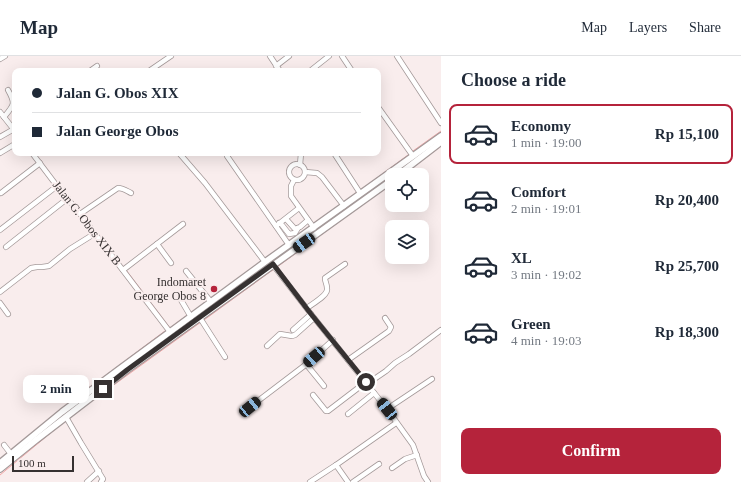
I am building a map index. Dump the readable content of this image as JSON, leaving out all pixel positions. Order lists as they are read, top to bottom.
{
  "streets": {
    "street": ["Jalan G. Obos XIX B"]
  },
  "places": ["Indomaret George Obos 8"],
  "scale_bar": "100 m",
  "page": {
    "header": "Map",
    "nav": ["Map", "Layers", "Share"],
    "heading": "Choose a ride",
    "banner": ["Jalan G. Obos XIX", "Jalan George Obos"],
    "list": [
      {
        "name": "Economy",
        "note": "1 min · 19:00",
        "value": "Rp 15,100"
      },
      {
        "name": "Comfort",
        "note": "2 min · 19:01",
        "value": "Rp 20,400"
      },
      {
        "name": "XL",
        "note": "3 min · 19:02",
        "value": "Rp 25,700"
      },
      {
        "name": "Green",
        "note": "4 min · 19:03",
        "value": "Rp 18,300"
      }
    ],
    "bubble": "2 min",
    "buttons": "Confirm",
    "scale": "100 m"
  }
}
